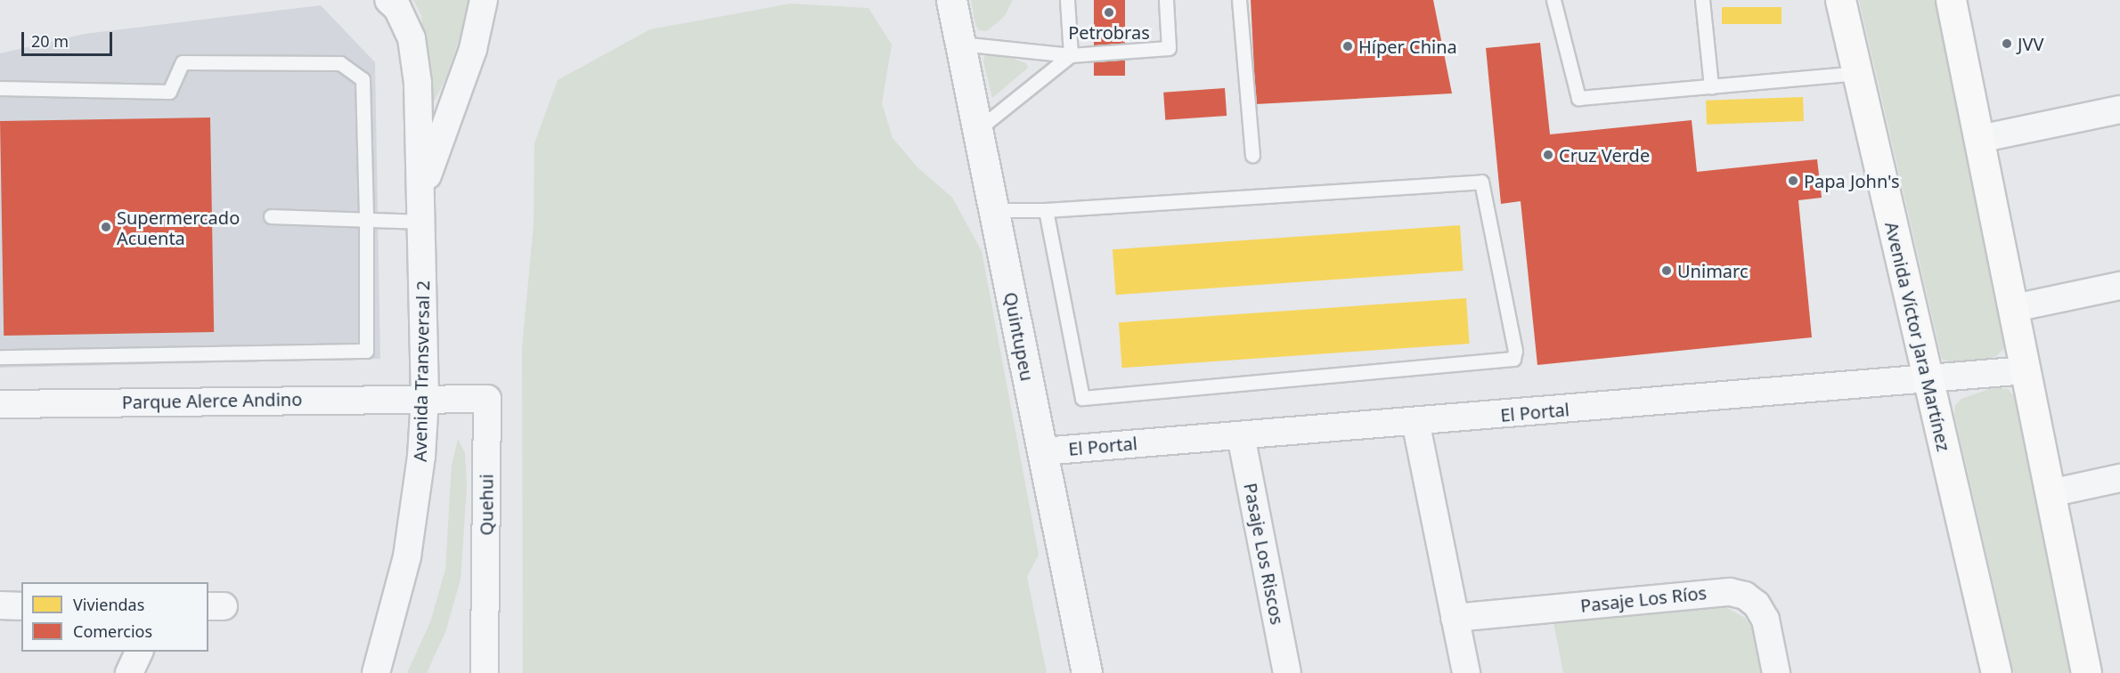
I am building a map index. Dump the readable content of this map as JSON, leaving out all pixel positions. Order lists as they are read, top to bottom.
{
  "streets": {
    "main road": ["Avenida Víctor Jara Martínez"],
    "street": [
      "Quintupeu",
      "Avenida Transversal 2",
      "Parque Alerce Andino",
      "El Portal",
      "Quehui",
      "Pasaje Los Riscos",
      "Pasaje Los Ríos"
    ]
  },
  "crossings": [
    ["Quintupeu", "El Portal"],
    ["Avenida Víctor Jara Martínez", "El Portal"],
    ["Avenida Transversal 2", "Parque Alerce Andino"],
    ["Avenida Transversal 2", "Quehui"],
    ["Parque Alerce Andino", "Quehui"],
    ["El Portal", "Pasaje Los Riscos"]
  ],
  "places": [
    "Petrobras",
    "JVV",
    "Híper China",
    "Cruz Verde",
    "Papa John's",
    "Supermercado Acuenta",
    "Unimarc"
  ],
  "legend": ["Viviendas", "Comercios"],
  "scale_bar": "20 m"
}
